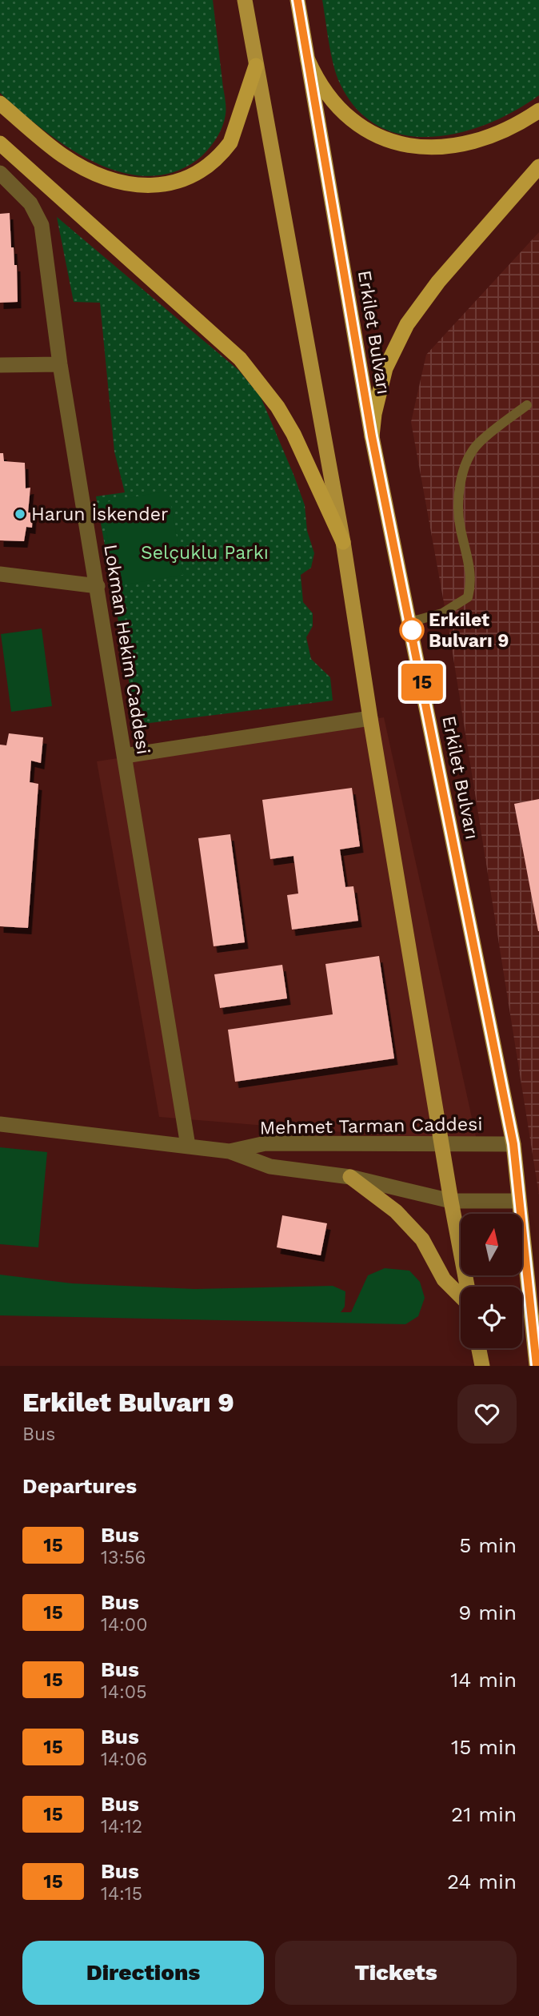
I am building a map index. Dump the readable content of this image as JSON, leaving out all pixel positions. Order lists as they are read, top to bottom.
{
  "streets": {
    "main road": ["Erkilet Bulvarı"],
    "street": ["Lokman Hekim Caddesi", "Mehmet Tarman Caddesi"]
  },
  "crossings": [
    ["Erkilet Bulvarı", "Mehmet Tarman Caddesi"],
    ["Lokman Hekim Caddesi", "Mehmet Tarman Caddesi"]
  ],
  "parks": ["Selçuklu Parkı"],
  "places": ["Harun İskender", "Erkilet Bulvarı 9"],
  "lines": ["bus line 15"],
  "north": "top",
  "page": {
    "on_map": "15",
    "heading": [
      ["Erkilet Bulvarı 9", "Bus"],
      "Departures"
    ],
    "list": [
      {
        "mark": "15",
        "name": "Bus",
        "note": "13:56",
        "value": "5 min"
      },
      {
        "mark": "15",
        "name": "Bus",
        "note": "14:00",
        "value": "9 min"
      },
      {
        "mark": "15",
        "name": "Bus",
        "note": "14:05",
        "value": "14 min"
      },
      {
        "mark": "15",
        "name": "Bus",
        "note": "14:06",
        "value": "15 min"
      },
      {
        "mark": "15",
        "name": "Bus",
        "note": "14:12",
        "value": "21 min"
      },
      {
        "mark": "15",
        "name": "Bus",
        "note": "14:15",
        "value": "24 min"
      }
    ],
    "buttons": ["Directions", "Tickets"]
  }
}
